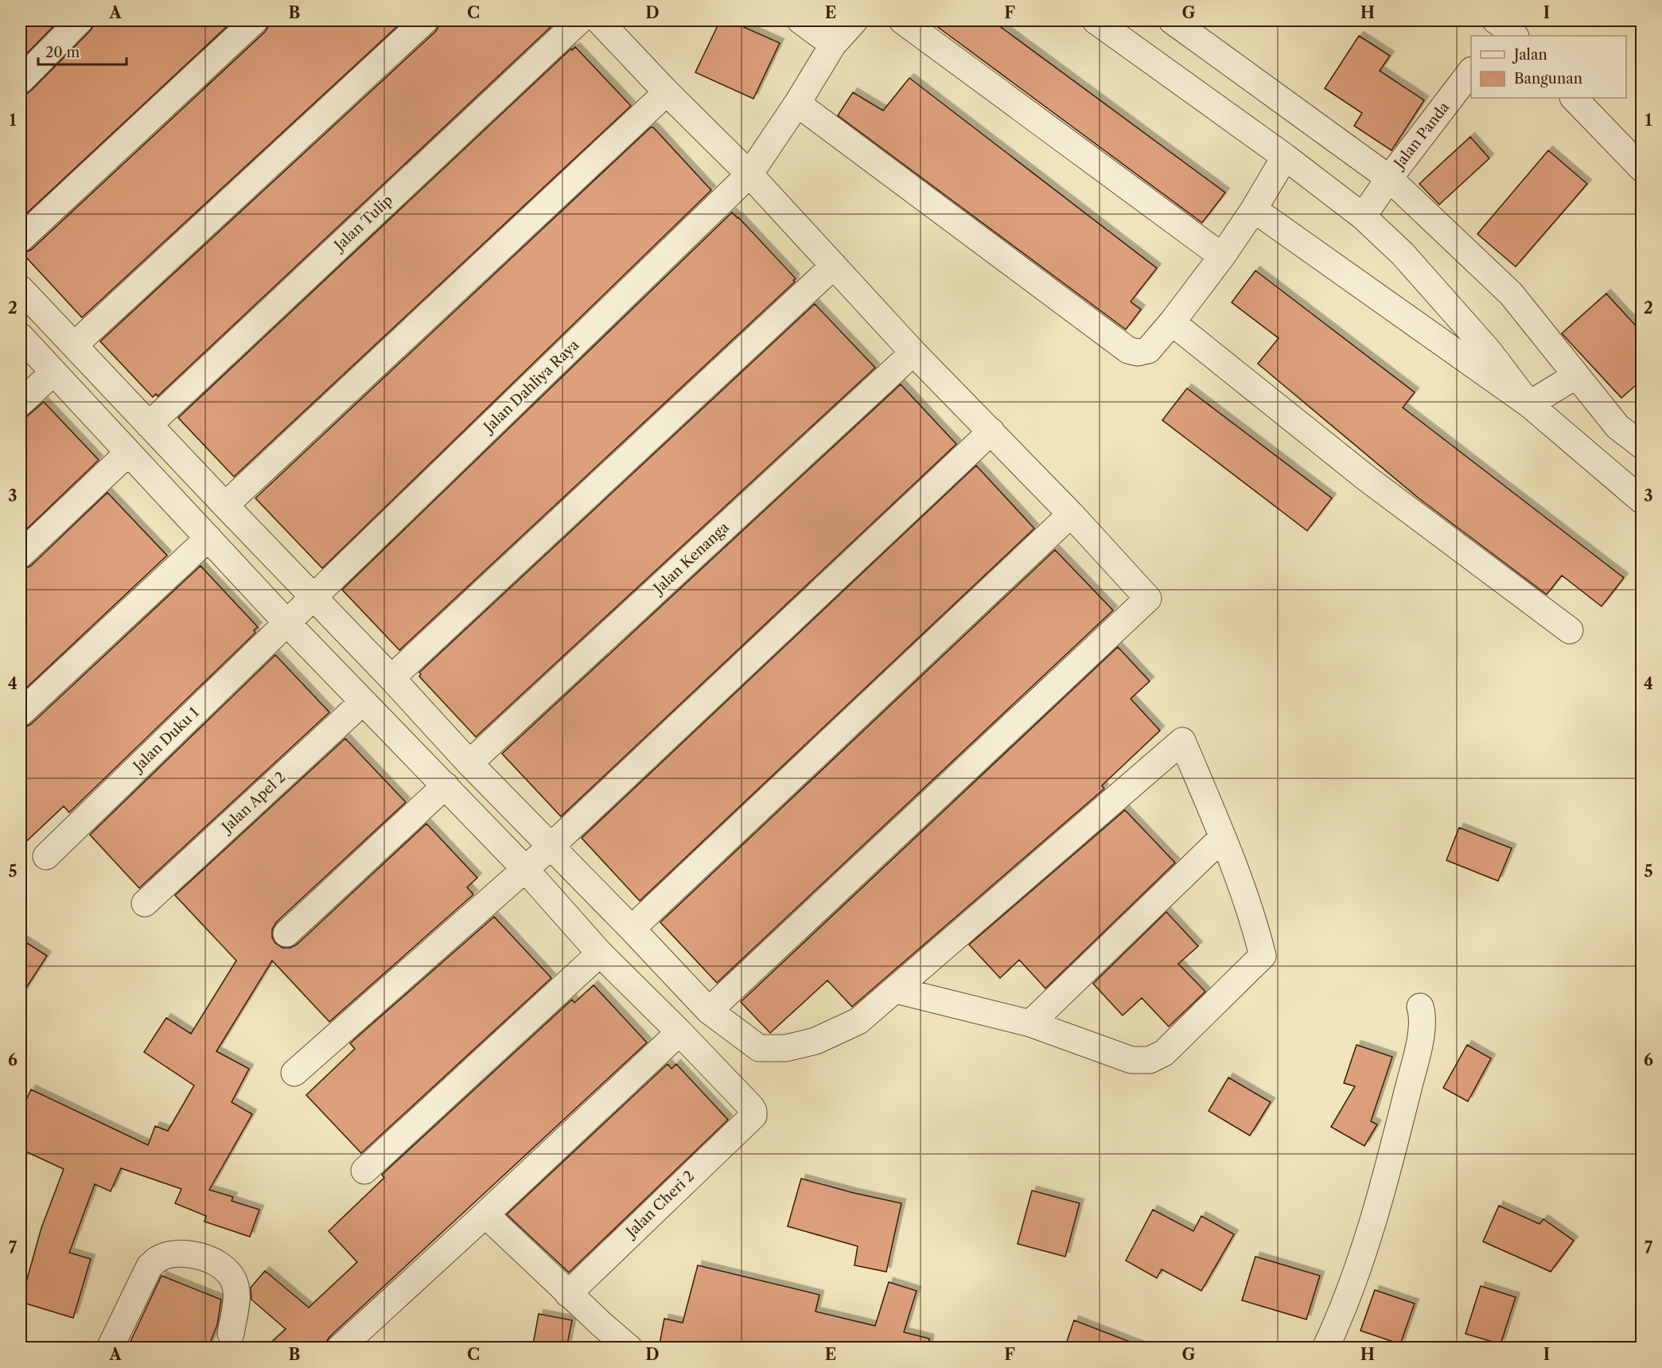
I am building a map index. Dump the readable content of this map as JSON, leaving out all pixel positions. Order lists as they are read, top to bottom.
{
  "streets": {
    "street": [
      "Jalan Panda",
      "Jalan Tulip",
      "Jalan Dahliya Raya",
      "Jalan Kenanga",
      "Jalan Duku 1",
      "Jalan Apel 2",
      "Jalan Cheri 2"
    ]
  },
  "crossings": [
    ["Jalan Dahliya Raya", "Jalan Duku 1"]
  ],
  "legend": ["Jalan", "Bangunan"],
  "scale_bar": "20 m",
  "grid": {
    "columns": [
      "A",
      "B",
      "C",
      "D",
      "E",
      "F",
      "G",
      "H",
      "I"
    ],
    "rows": [
      "1",
      "2",
      "3",
      "4",
      "5",
      "6",
      "7"
    ]
  }
}
